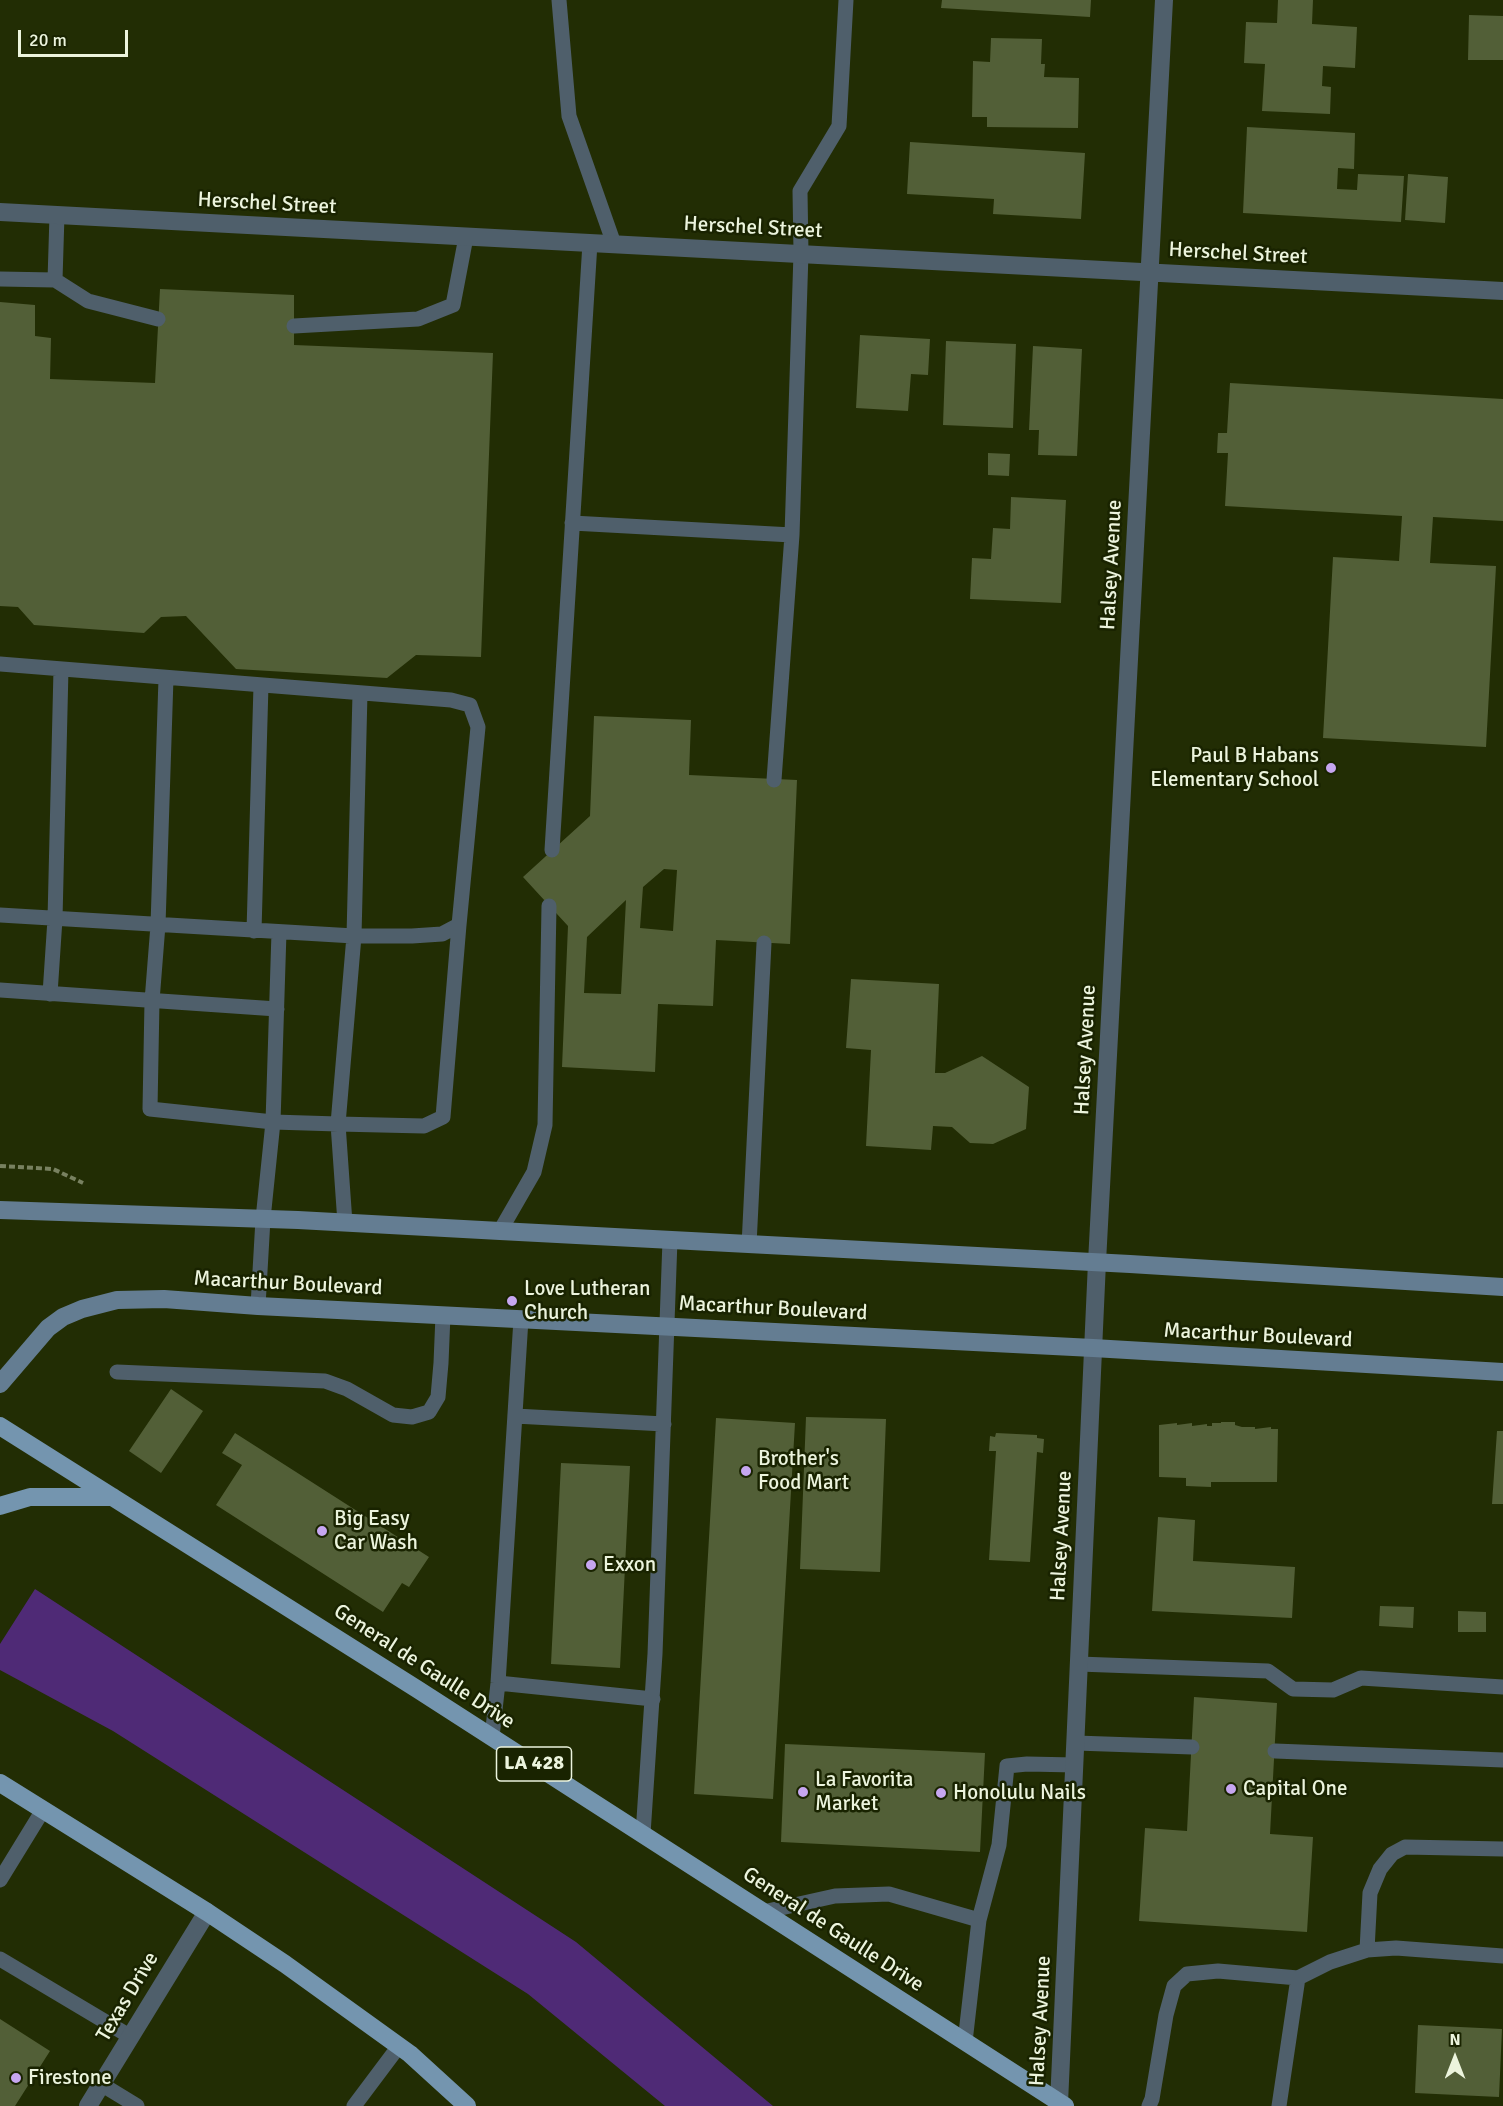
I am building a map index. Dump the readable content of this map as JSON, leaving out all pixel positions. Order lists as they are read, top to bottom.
{
  "streets": {
    "main road": ["General de Gaulle Drive", "LA 428"],
    "street": [
      "Herschel Street",
      "Halsey Avenue",
      "Macarthur Boulevard",
      "Texas Drive"
    ]
  },
  "crossings": [
    ["Herschel Street", "Halsey Avenue"],
    ["Halsey Avenue", "Macarthur Boulevard"],
    ["Halsey Avenue", "General de Gaulle Drive"]
  ],
  "places": [
    "Paul B Habans Elementary School",
    "Love Lutheran Church",
    "Brother's Food Mart",
    "Big Easy Car Wash",
    "Exxon",
    "Capital One",
    "La Favorita Market",
    "Honolulu Nails",
    "Firestone"
  ],
  "scale_bar": "20 m",
  "north": "top"
}
